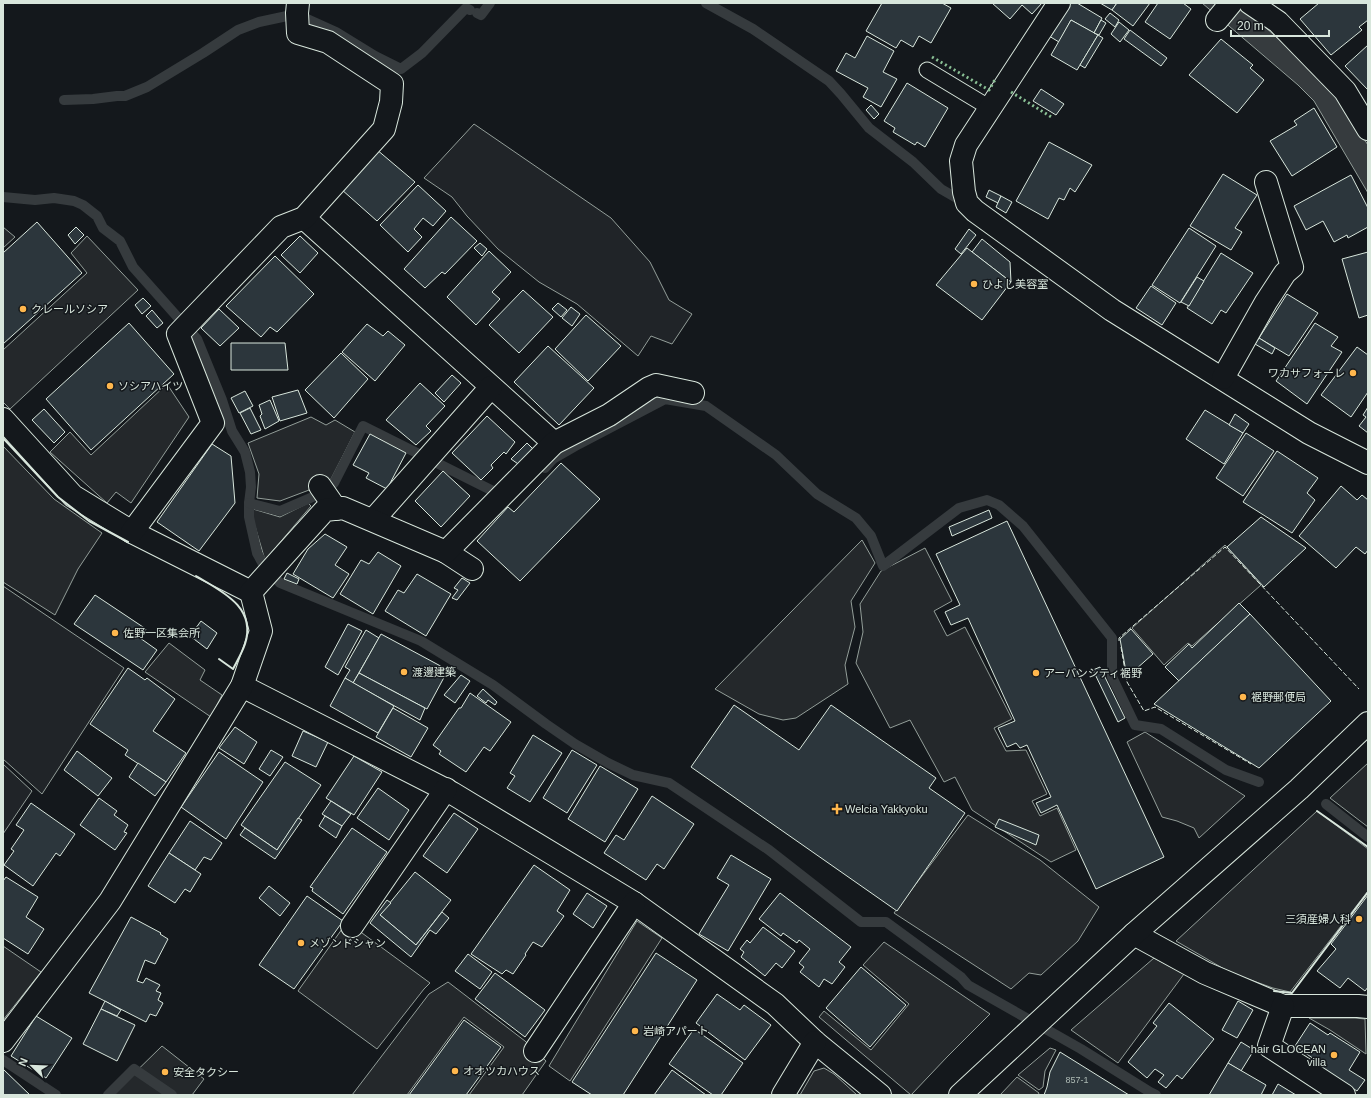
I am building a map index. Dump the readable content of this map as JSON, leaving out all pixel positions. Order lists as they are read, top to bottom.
{
  "places": {
    "other": [
      "ひよし美容室",
      "クレールソシア",
      "ワカサフォーレ",
      "ソシアハイツ",
      "佐野一区集会所",
      "渡邊建築",
      "アーバンシティ裾野",
      "裾野郵便局",
      "三須産婦人科",
      "メゾンドシャン",
      "岩崎アパート",
      "hair GLOCEAN villa",
      "オオツカハウス",
      "安全タクシー"
    ],
    "health": ["Welcia Yakkyoku"]
  },
  "house_numbers": ["857-1"],
  "scale_bar": "20 m",
  "north": "top left"
}
